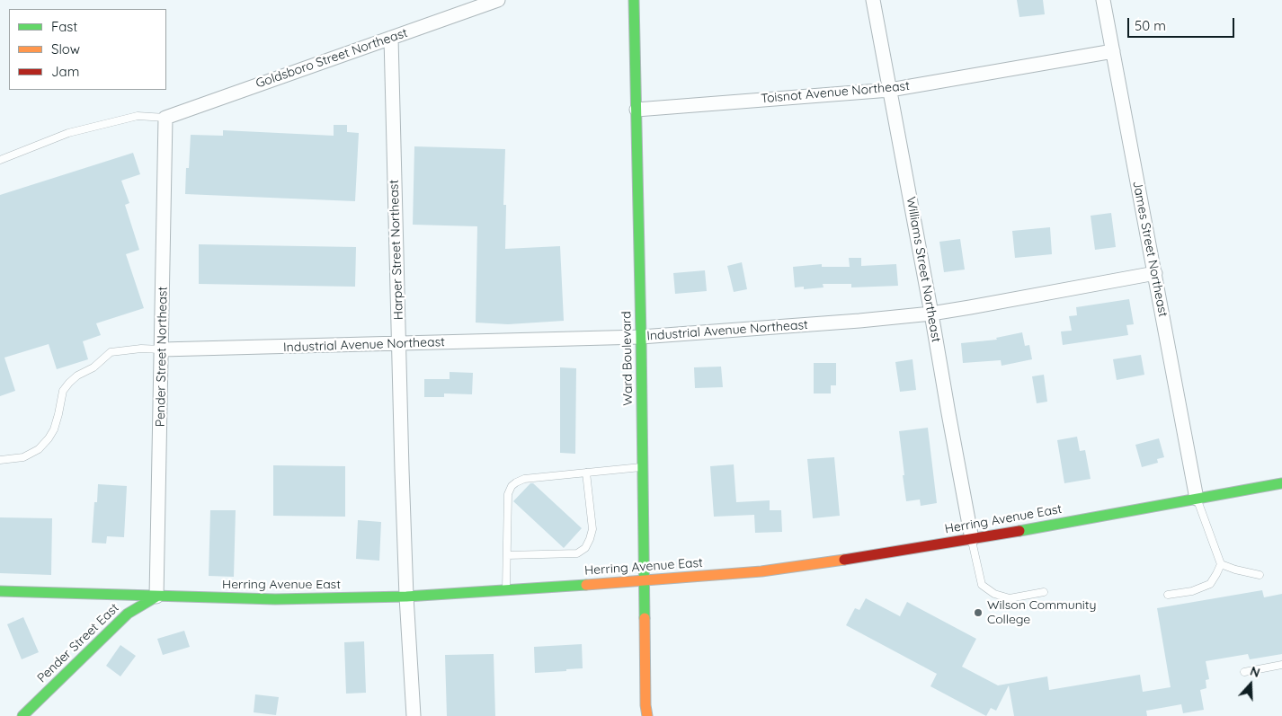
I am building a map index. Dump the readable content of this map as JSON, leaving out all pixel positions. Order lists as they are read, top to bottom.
{
  "streets": {
    "main road": ["Ward Boulevard", "Herring Avenue East", "Pender Street East"],
    "street": [
      "Goldsboro Street Northeast",
      "Toisnot Avenue Northeast",
      "James Street Northeast",
      "Harper Street Northeast",
      "Williams Street Northeast",
      "Industrial Avenue Northeast",
      "Pender Street Northeast"
    ]
  },
  "crossings": [
    ["Goldsboro Street Northeast", "Harper Street Northeast"],
    ["Goldsboro Street Northeast", "Pender Street Northeast"],
    ["Toisnot Avenue Northeast", "James Street Northeast"],
    ["Toisnot Avenue Northeast", "Williams Street Northeast"],
    ["Toisnot Avenue Northeast", "Ward Boulevard"],
    ["James Street Northeast", "Industrial Avenue Northeast"],
    ["James Street Northeast", "Herring Avenue East"],
    ["Harper Street Northeast", "Industrial Avenue Northeast"],
    ["Harper Street Northeast", "Herring Avenue East"],
    ["Williams Street Northeast", "Industrial Avenue Northeast"],
    ["Williams Street Northeast", "Herring Avenue East"],
    ["Industrial Avenue Northeast", "Pender Street Northeast"],
    ["Industrial Avenue Northeast", "Ward Boulevard"],
    ["Pender Street Northeast", "Herring Avenue East"],
    ["Pender Street Northeast", "Pender Street East"],
    ["Ward Boulevard", "Herring Avenue East"],
    ["Herring Avenue East", "Pender Street East"]
  ],
  "places": ["Wilson Community College"],
  "legend": ["Fast", "Slow", "Jam"],
  "scale_bar": "50 m",
  "north": "top"
}
